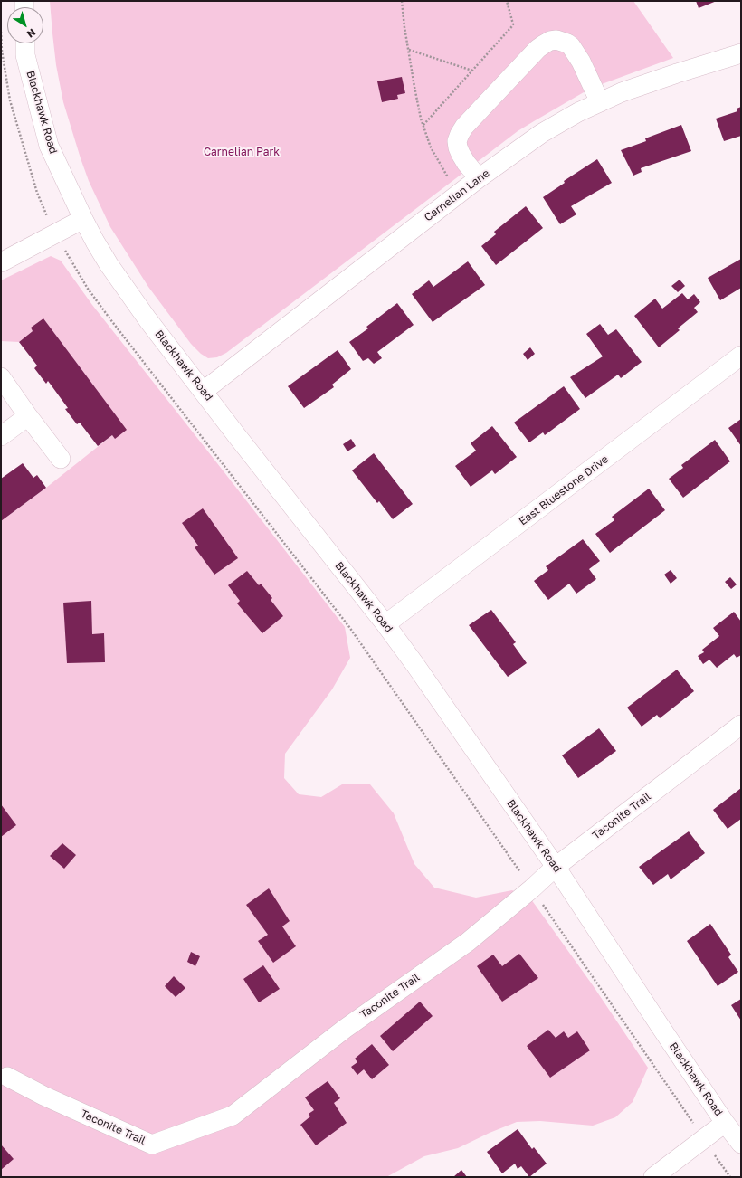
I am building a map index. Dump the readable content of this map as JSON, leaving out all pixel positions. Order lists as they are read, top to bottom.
{
  "streets": {
    "street": [
      "Blackhawk Road",
      "Carnelian Lane",
      "East Bluestone Drive",
      "Taconite Trail"
    ]
  },
  "crossings": [
    ["Blackhawk Road", "Carnelian Lane"],
    ["Blackhawk Road", "East Bluestone Drive"],
    ["Blackhawk Road", "Taconite Trail"]
  ],
  "parks": ["Carnelian Park"],
  "north": "bottom right"
}
